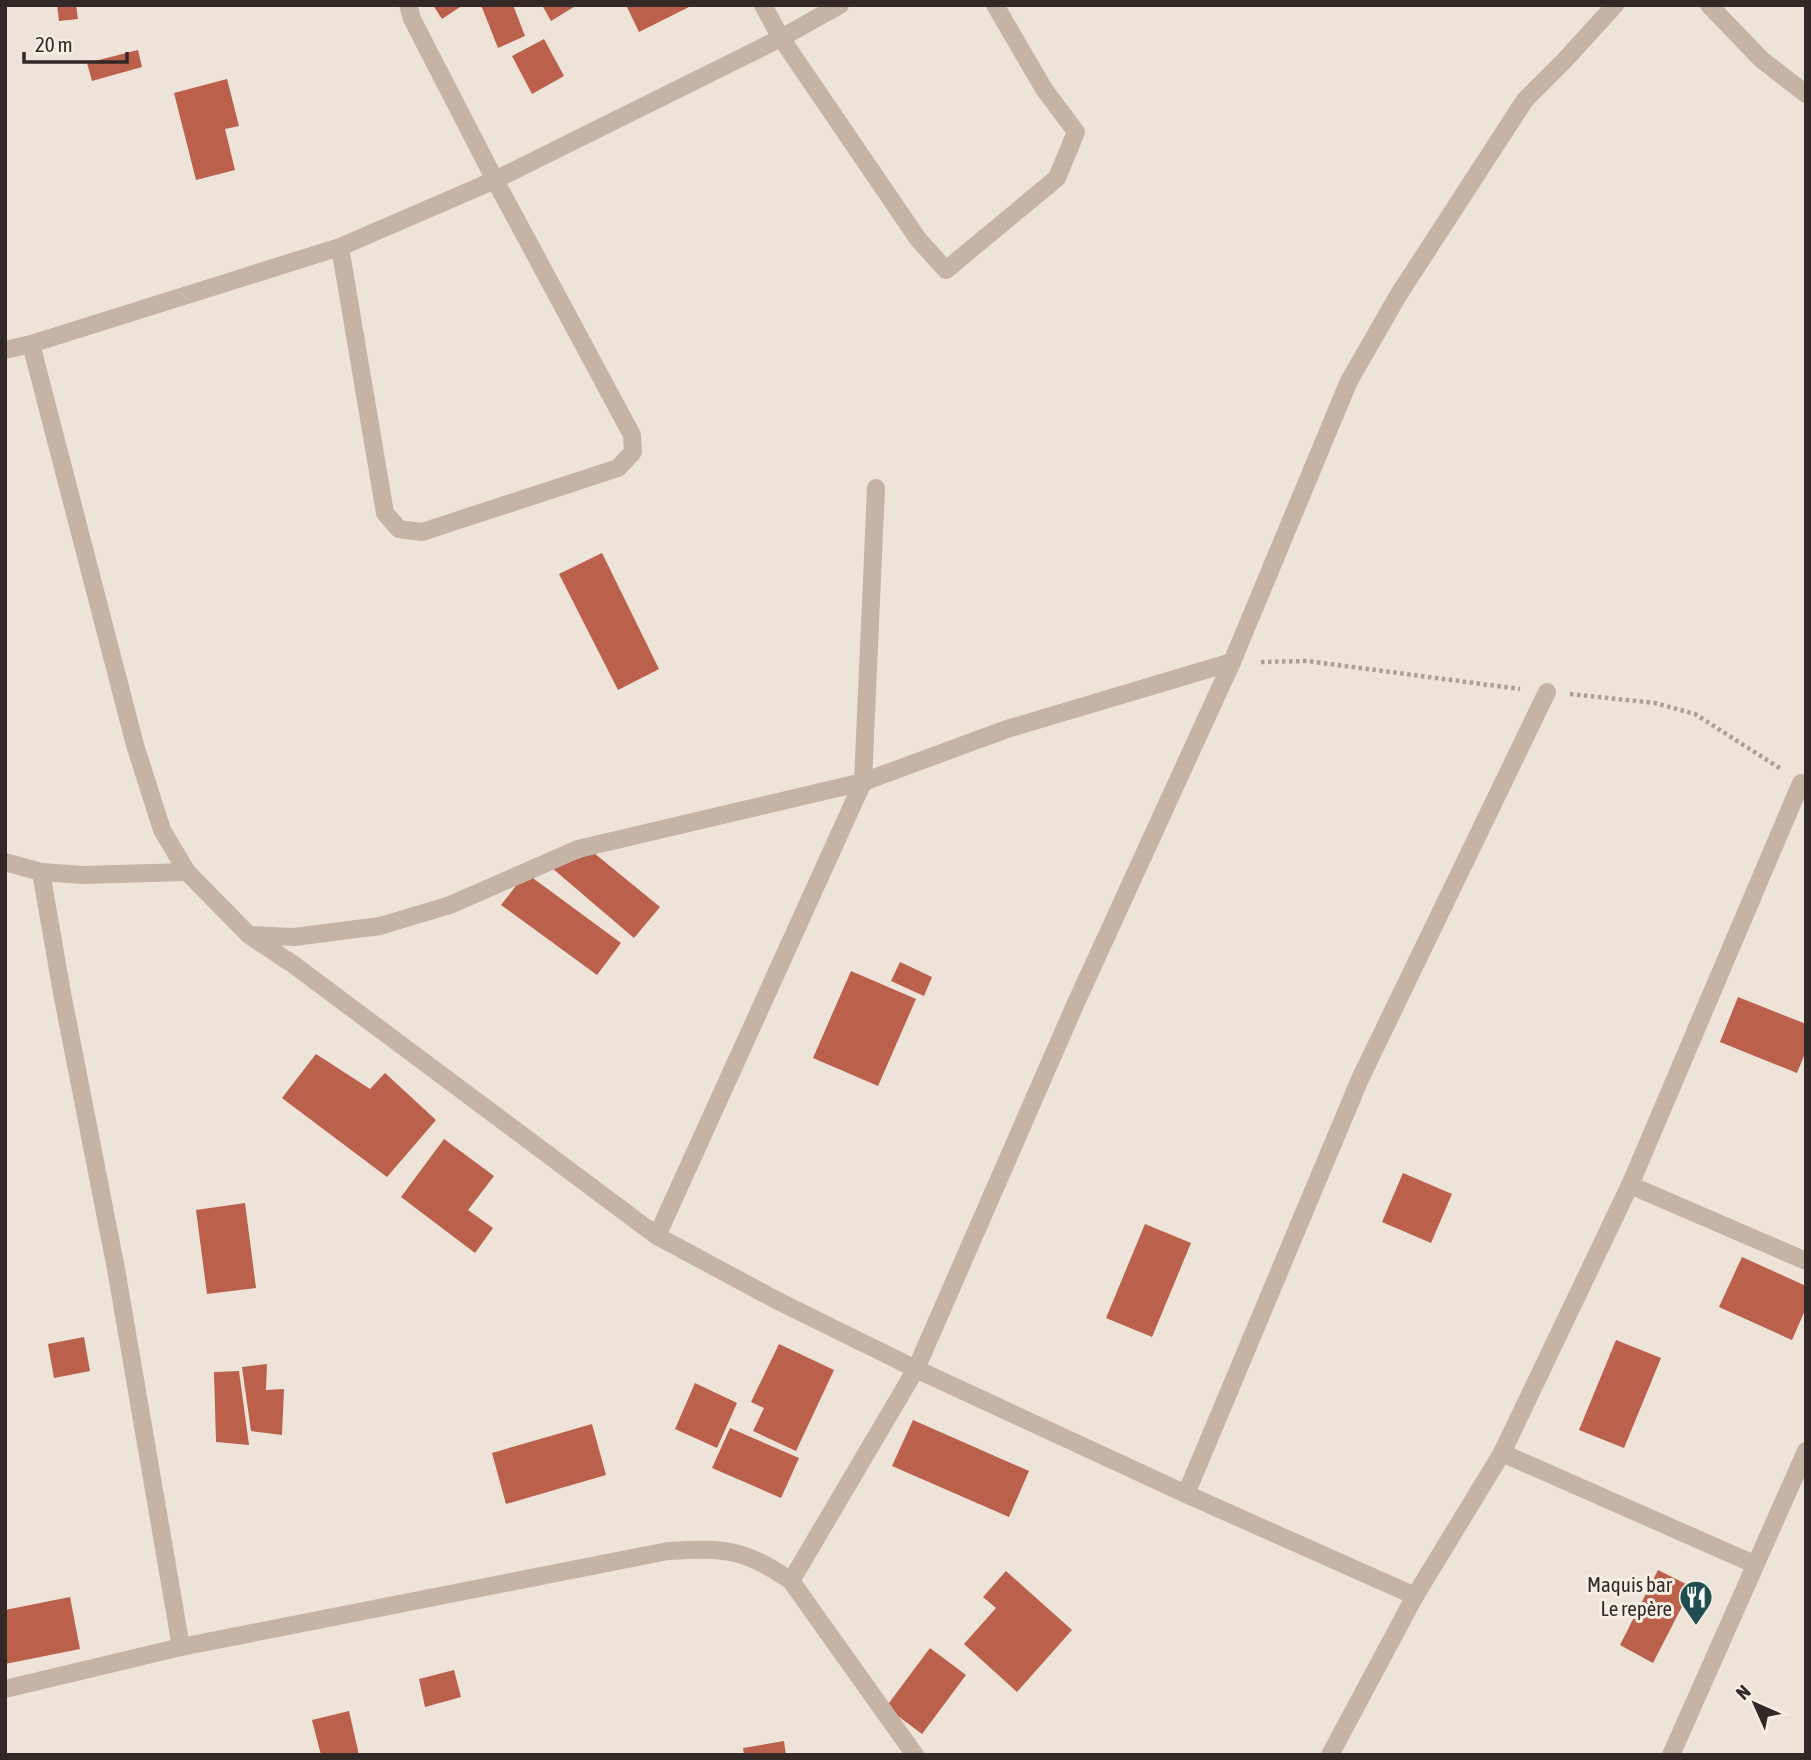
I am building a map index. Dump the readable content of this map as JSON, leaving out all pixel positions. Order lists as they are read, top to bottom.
{
  "places": {
    "restaurant": ["Maquis bar Le repère"]
  },
  "scale_bar": "20 m",
  "north": "top left"
}
